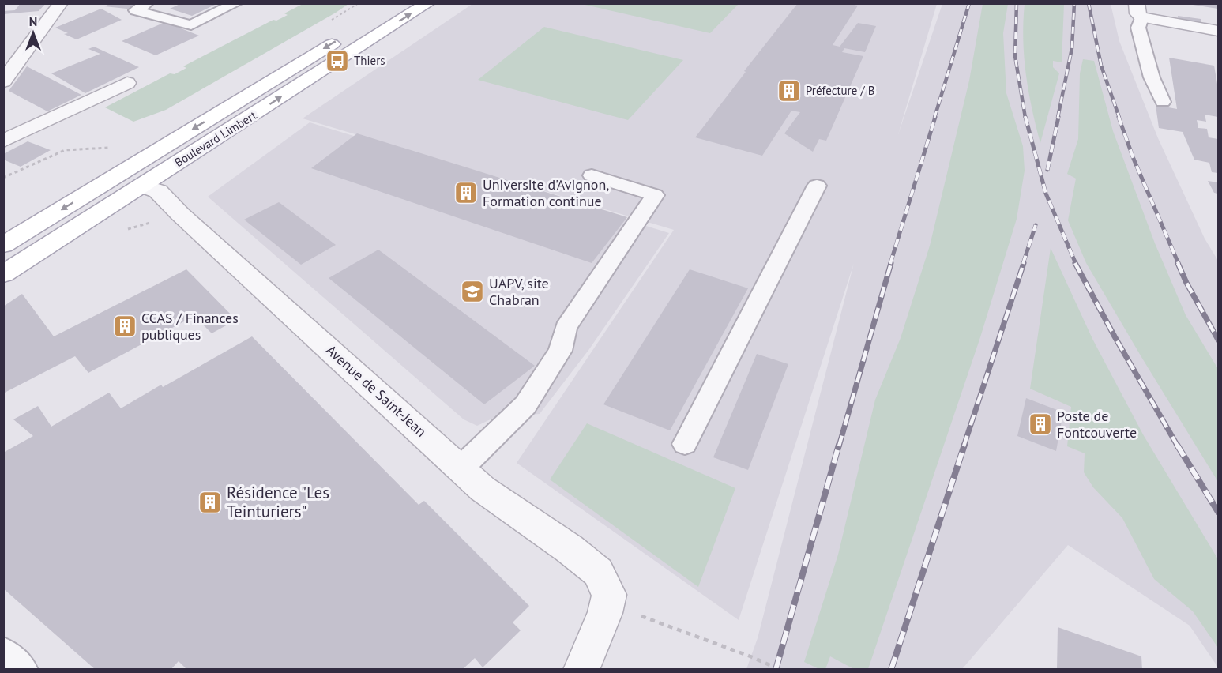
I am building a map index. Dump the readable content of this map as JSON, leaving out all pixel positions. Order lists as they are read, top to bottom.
{
  "streets": {
    "main road": ["Boulevard Limbert"],
    "street": ["Avenue de Saint-Jean"]
  },
  "crossings": [
    ["Boulevard Limbert", "Avenue de Saint-Jean"]
  ],
  "places": {
    "bus stop": ["Thiers"],
    "building": [
      "Préfecture / B",
      "Universite d'Avignon, Formation continue",
      "CCAS / Finances publiques",
      "Poste de Fontcouverte",
      "Résidence \"Les Teinturiers\""
    ],
    "school or university": ["UAPV, site Chabran"]
  },
  "north": "top"
}
